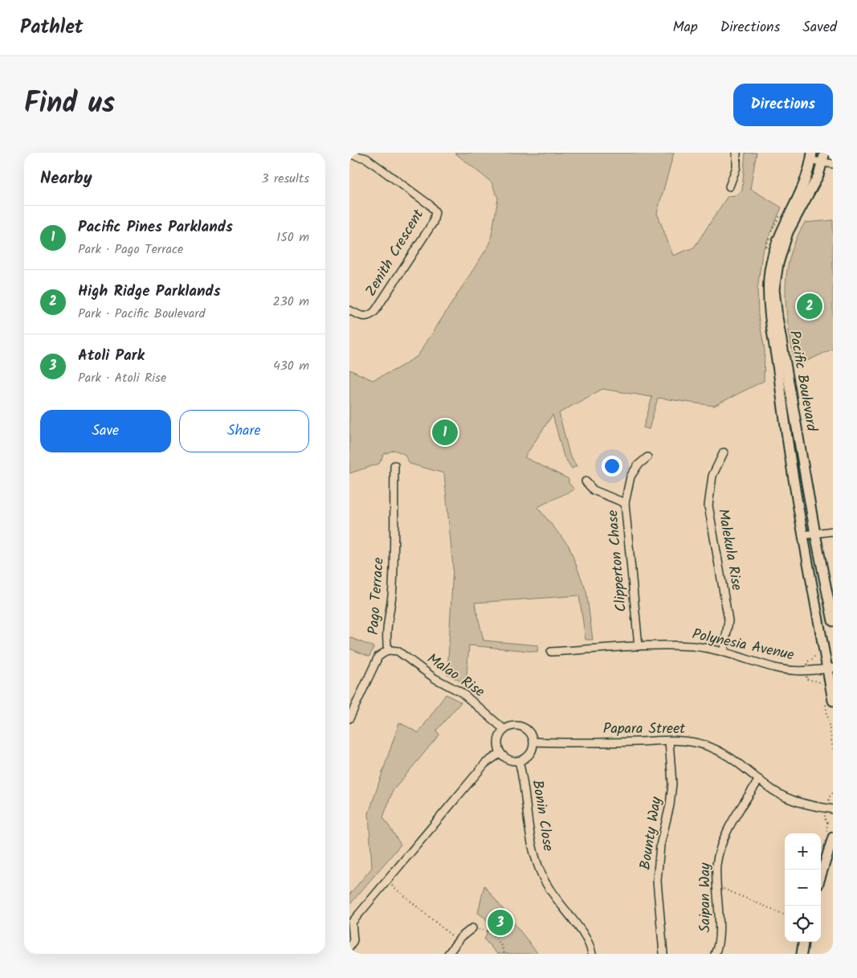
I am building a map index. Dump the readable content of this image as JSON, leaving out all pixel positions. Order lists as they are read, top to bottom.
{
  "streets": {
    "main road": ["Pacific Boulevard"],
    "street": [
      "Zenith Crescent",
      "Malekula Rise",
      "Clipperton Chase",
      "Pago Terrace",
      "Polynesia Avenue",
      "Malao Rise",
      "Papara Street",
      "Bonin Close",
      "Bounty Way",
      "Saipan Way"
    ]
  },
  "crossings": [
    ["Malekula Rise", "Polynesia Avenue"],
    ["Clipperton Chase", "Polynesia Avenue"],
    ["Pago Terrace", "Malao Rise"],
    ["Malao Rise", "Papara Street"],
    ["Malao Rise", "Bonin Close"],
    ["Papara Street", "Bonin Close"],
    ["Papara Street", "Bounty Way"],
    ["Papara Street", "Saipan Way"]
  ],
  "page": {
    "header": "Pathlet",
    "nav": ["Map", "Directions", "Saved"],
    "title": "Find us",
    "buttons": [
      "Directions",
      ["Save", "Share"]
    ],
    "heading": ["Nearby", "3 results"],
    "list": [
      {
        "mark": "1",
        "name": "Pacific Pines Parklands",
        "note": "Park · Pago Terrace",
        "value": "150 m"
      },
      {
        "mark": "2",
        "name": "High Ridge Parklands",
        "note": "Park · Pacific Boulevard",
        "value": "230 m"
      },
      {
        "mark": "3",
        "name": "Atoli Park",
        "note": "Park · Atoli Rise",
        "value": "430 m"
      }
    ],
    "pins": ["2", "1", "3"],
    "map_buttons": ["+", "−"]
  }
}
